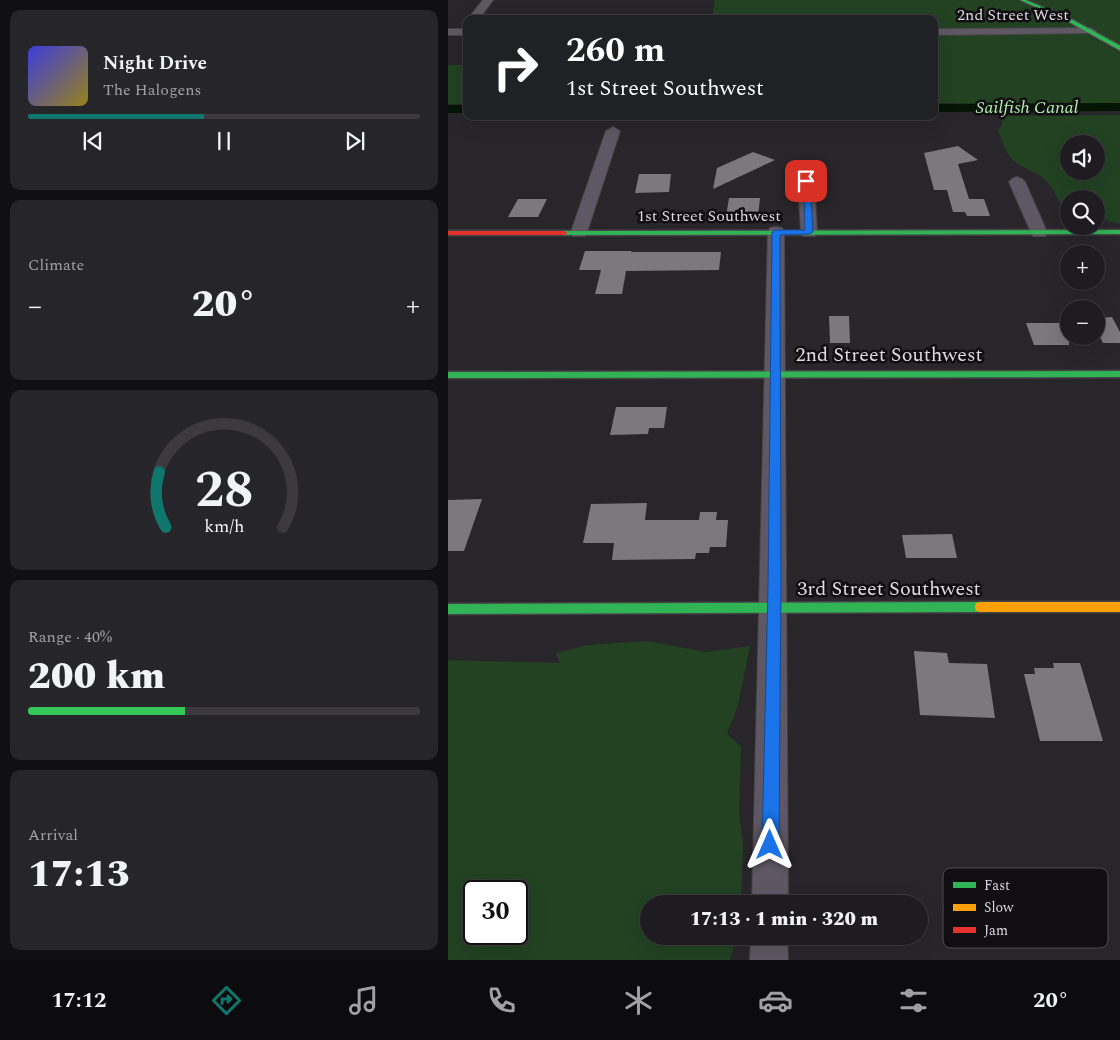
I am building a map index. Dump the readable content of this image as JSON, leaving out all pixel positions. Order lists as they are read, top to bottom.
{
  "streets": {
    "street": [
      "2nd Street West",
      "1st Street Southwest",
      "2nd Street Southwest",
      "3rd Street Southwest"
    ]
  },
  "water": ["Sailfish Canal"],
  "legend": ["Fast", "Slow", "Jam"],
  "page": {
    "turn": ["260 m", "1st Street Southwest"],
    "song": ["Night Drive", "The Halogens"],
    "map_buttons": ["+", "−"],
    "tile": [
      "Climate",
      ["Range · 40%", "200 km"],
      ["Arrival", "17:13"]
    ],
    "heat": ["−", "20°", "+"],
    "limit": "30",
    "trip": "17:13 · 1 min · 320 m",
    "tabs": ["17:12", "20°"],
    "gauge": ["28", "km/h"]
  }
}
